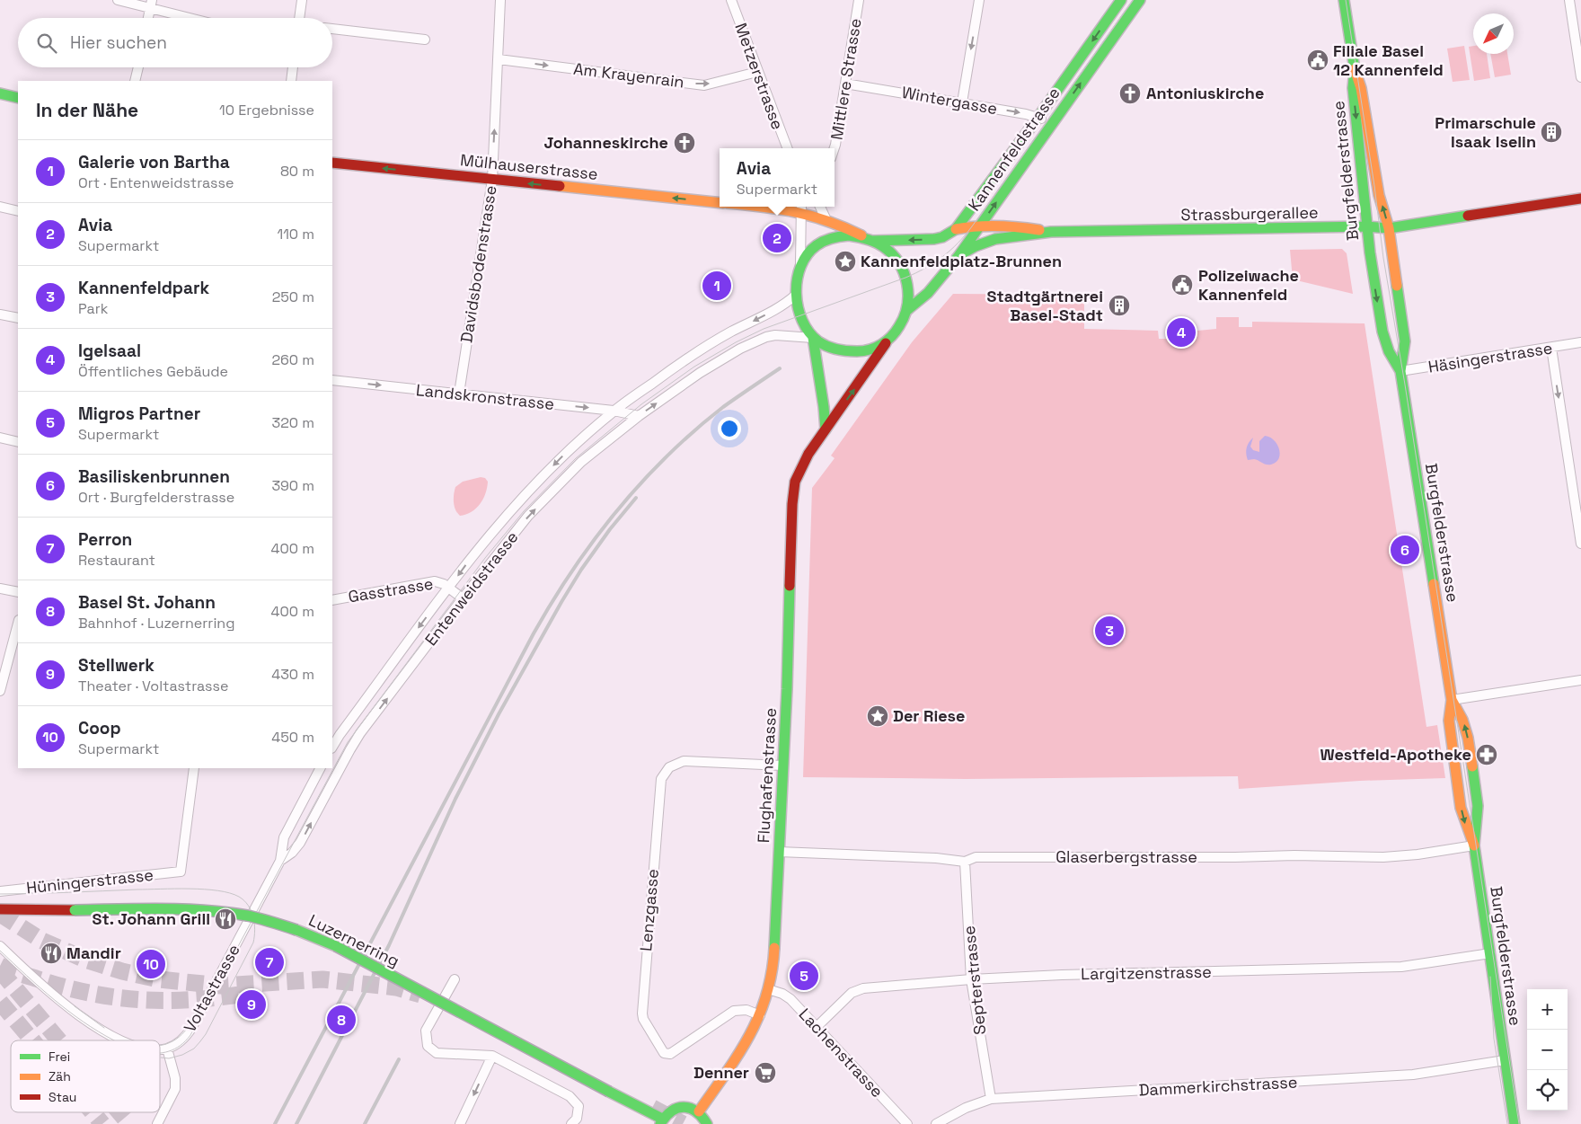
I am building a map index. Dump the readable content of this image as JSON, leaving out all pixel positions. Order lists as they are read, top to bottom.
{
  "streets": {
    "main road": [
      "Kannenfeldstrasse",
      "Mülhauserstrasse",
      "Burgfelderstrasse",
      "Strassburgerallee",
      "Flughafenstrasse",
      "Luzernerring"
    ],
    "street": [
      "Am Krayenrain",
      "Metzerstrasse",
      "Mittlere Strasse",
      "Wintergasse",
      "Davidsbodenstrasse",
      "Häsingerstrasse",
      "Landskronstrasse",
      "Entenweidstrasse",
      "Gasstrasse",
      "Glaserbergstrasse",
      "Hüningerstrasse",
      "Lenzgasse",
      "Largitzenstrasse",
      "Septerstrasse",
      "Voltastrasse",
      "Lachenstrasse",
      "Dammerkirchstrasse"
    ]
  },
  "crossings": [
    ["Am Krayenrain", "Metzerstrasse"],
    ["Am Krayenrain", "Davidsbodenstrasse"],
    ["Mittlere Strasse", "Wintergasse"],
    ["Wintergasse", "Kannenfeldstrasse"],
    ["Kannenfeldstrasse", "Strassburgerallee"],
    ["Kannenfeldstrasse", "Entenweidstrasse"],
    ["Kannenfeldstrasse", "Flughafenstrasse"],
    ["Mülhauserstrasse", "Davidsbodenstrasse"],
    ["Burgfelderstrasse", "Strassburgerallee"],
    ["Burgfelderstrasse", "Häsingerstrasse"],
    ["Burgfelderstrasse", "Glaserbergstrasse"],
    ["Burgfelderstrasse", "Largitzenstrasse"],
    ["Burgfelderstrasse", "Dammerkirchstrasse"],
    ["Davidsbodenstrasse", "Landskronstrasse"],
    ["Landskronstrasse", "Entenweidstrasse"],
    ["Entenweidstrasse", "Gasstrasse"],
    ["Entenweidstrasse", "Flughafenstrasse"],
    ["Entenweidstrasse", "Voltastrasse"],
    ["Flughafenstrasse", "Glaserbergstrasse"],
    ["Flughafenstrasse", "Lenzgasse"],
    ["Flughafenstrasse", "Lachenstrasse"],
    ["Glaserbergstrasse", "Septerstrasse"],
    ["Largitzenstrasse", "Septerstrasse"],
    ["Largitzenstrasse", "Lachenstrasse"],
    ["Septerstrasse", "Dammerkirchstrasse"]
  ],
  "one_way": [
    "Am Krayenrain",
    "Wintergasse",
    "Mülhauserstrasse",
    "Landskronstrasse"
  ],
  "places": {
    "public building": ["Filiale Basel 12 Kannenfeld", "Polizeiwache Kannenfeld"],
    "church": ["Antoniuskirche", "Johanneskirche"],
    "building": ["Primarschule Isaak Iselin", "Stadtgärtnerei Basel-Stadt"],
    "place": ["Kannenfeldplatz-Brunnen", "Der Riese"],
    "pharmacy": ["Westfeld-Apotheke"],
    "restaurant": ["St. Johann Grill", "Mandir"],
    "supermarket": ["Denner"]
  },
  "legend": ["Frei", "Zäh", "Stau"],
  "north": "bottom left",
  "page": {
    "search": "Hier suchen",
    "heading": ["In der Nähe", "10 Ergebnisse"],
    "list": [
      {
        "mark": "1",
        "name": "Galerie von Bartha",
        "note": "Ort · Entenweidstrasse",
        "value": "80 m"
      },
      {
        "mark": "2",
        "name": "Avia",
        "note": "Supermarkt",
        "value": "110 m"
      },
      {
        "mark": "3",
        "name": "Kannenfeldpark",
        "note": "Park",
        "value": "250 m"
      },
      {
        "mark": "4",
        "name": "Igelsaal",
        "note": "Öffentliches Gebäude",
        "value": "260 m"
      },
      {
        "mark": "5",
        "name": "Migros Partner",
        "note": "Supermarkt",
        "value": "320 m"
      },
      {
        "mark": "6",
        "name": "Basiliskenbrunnen",
        "note": "Ort · Burgfelderstrasse",
        "value": "390 m"
      },
      {
        "mark": "7",
        "name": "Perron",
        "note": "Restaurant",
        "value": "400 m"
      },
      {
        "mark": "8",
        "name": "Basel St. Johann",
        "note": "Bahnhof · Luzernerring",
        "value": "400 m"
      },
      {
        "mark": "9",
        "name": "Stellwerk",
        "note": "Theater · Voltastrasse",
        "value": "430 m"
      },
      {
        "mark": "10",
        "name": "Coop",
        "note": "Supermarkt",
        "value": "450 m"
      }
    ],
    "popup": ["Avia", "Supermarkt"],
    "pins": [
      "2",
      "1",
      "4",
      "6",
      "3",
      "7",
      "10",
      "5",
      "9",
      "8"
    ],
    "map_buttons": ["+", "−"]
  }
}
